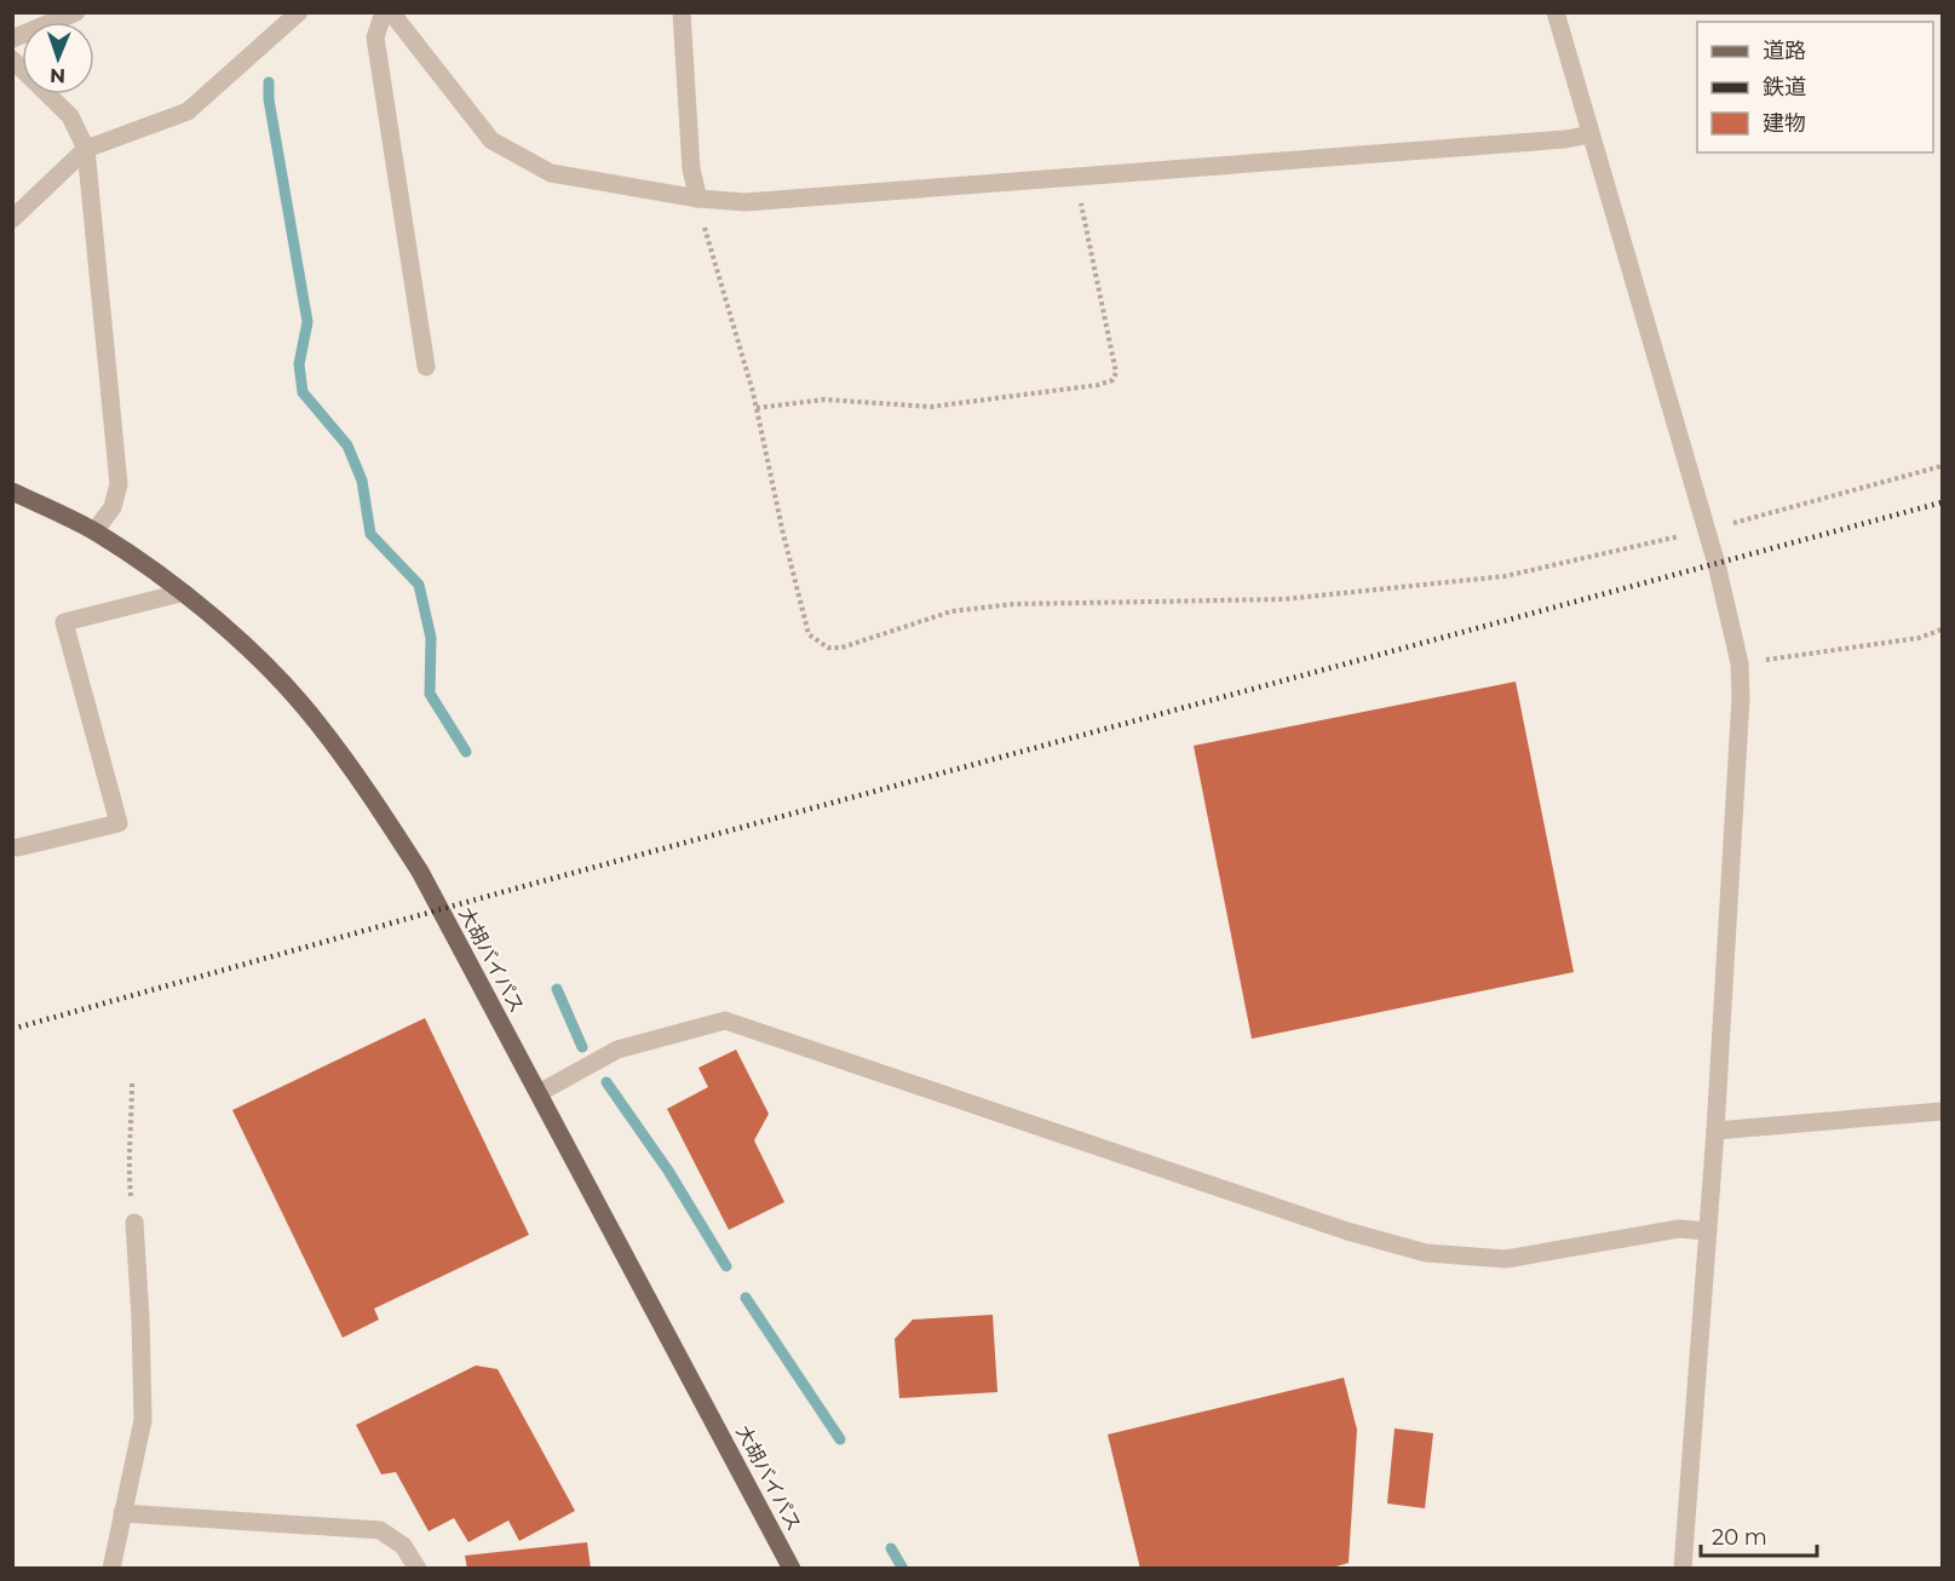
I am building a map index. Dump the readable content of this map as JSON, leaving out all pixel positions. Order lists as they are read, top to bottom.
{
  "streets": {
    "main road": ["大胡バイパス"]
  },
  "legend": ["道路", "鉄道", "建物"],
  "scale_bar": "20 m",
  "north": "bottom"
}
